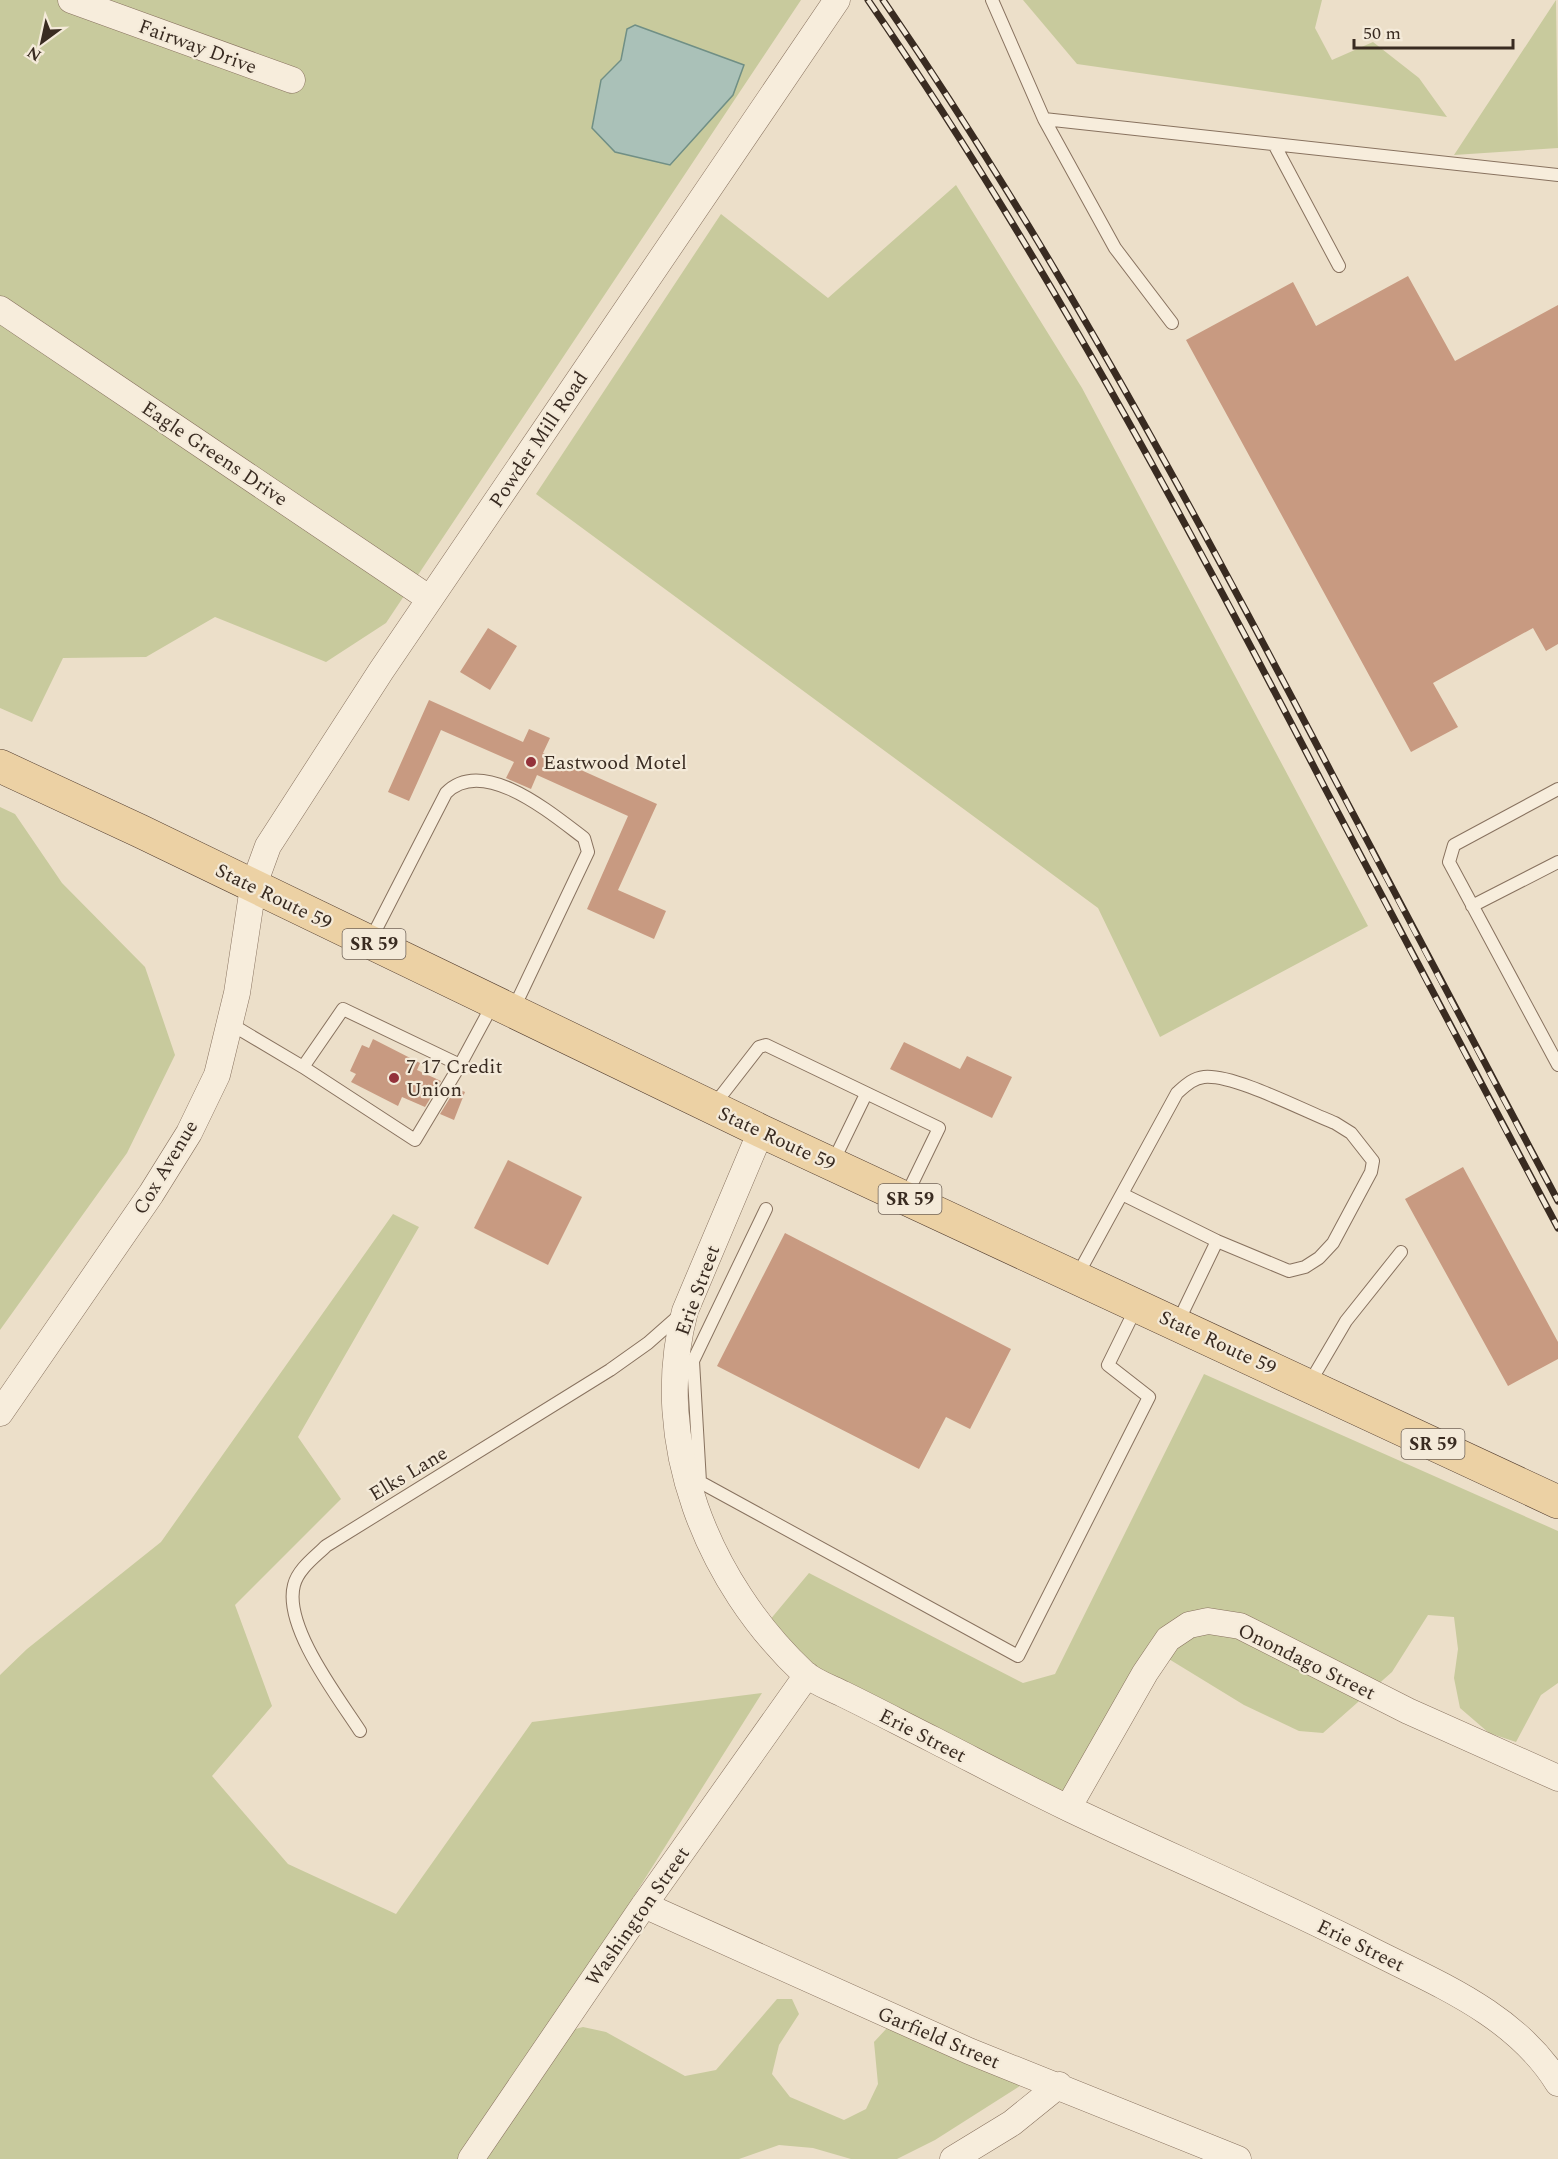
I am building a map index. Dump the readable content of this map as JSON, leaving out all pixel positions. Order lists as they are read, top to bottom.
{
  "streets": {
    "main road": ["State Route 59", "SR 59"],
    "street": [
      "Fairway Drive",
      "Powder Mill Road",
      "Eagle Greens Drive",
      "Cox Avenue",
      "Erie Street",
      "Onondago Street",
      "Washington Street",
      "Garfield Street"
    ],
    "lane": ["Elks Lane"]
  },
  "crossings": [
    ["Powder Mill Road", "Eagle Greens Drive"],
    ["Powder Mill Road", "State Route 59"],
    ["Powder Mill Road", "Cox Avenue"],
    ["State Route 59", "Cox Avenue"],
    ["State Route 59", "Erie Street"],
    ["Erie Street", "Elks Lane"],
    ["Erie Street", "Onondago Street"],
    ["Erie Street", "Washington Street"],
    ["Washington Street", "Garfield Street"]
  ],
  "places": ["Eastwood Motel", "7 17 Credit Union"],
  "scale_bar": "50 m",
  "north": "bottom left"
}
